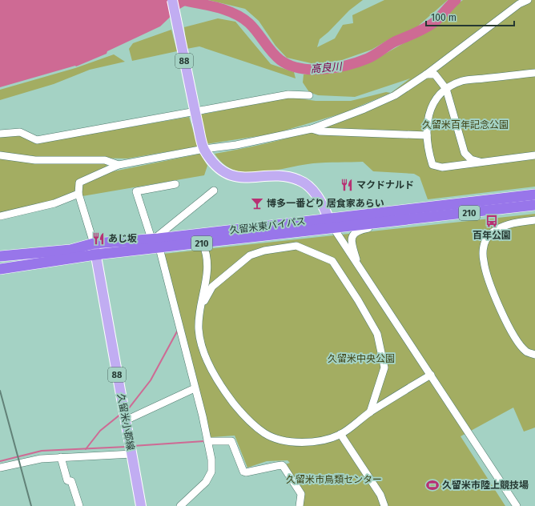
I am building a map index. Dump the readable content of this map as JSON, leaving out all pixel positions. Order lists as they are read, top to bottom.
{
  "streets": {
    "highway": ["210", "久留米東バイパス"],
    "main road": ["88", "久留米小郡線"]
  },
  "crossings": [
    ["88", "久留米東バイパス"],
    ["久留米東バイパス", "久留米小郡線"]
  ],
  "water": ["高良川"],
  "parks": ["久留米百年記念公園", "久留米中央公園", "久留米市鳥類センター"],
  "places": {
    "restaurant": ["マクドナルド", "あじ坂"],
    "bar": ["博多一番どり 居食家あらい"],
    "bus stop": ["百年公園"],
    "sports": ["久留米市陸上競技場"]
  },
  "scale_bar": "100 m"
}
